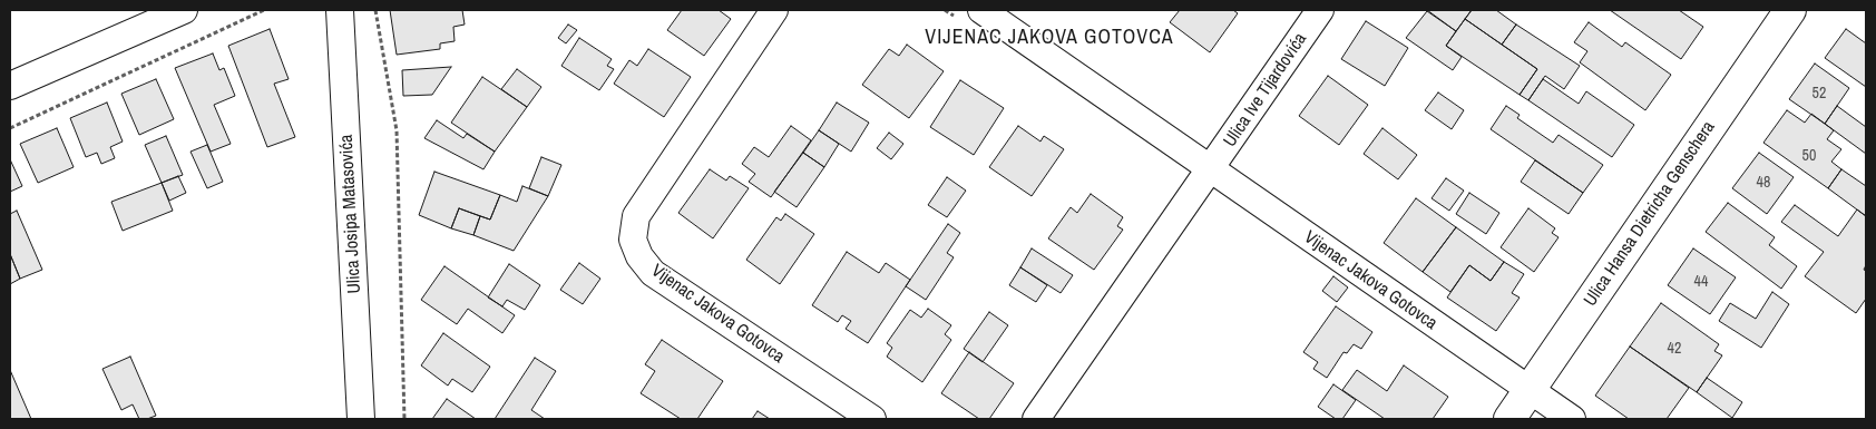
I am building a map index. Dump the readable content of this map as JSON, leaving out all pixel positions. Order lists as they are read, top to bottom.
{
  "streets": {
    "main road": ["Ulica Hansa Dietricha Genschera"],
    "street": ["Ulica Ive Tijardovića", "Ulica Josipa Matasovića", "Vijenac Jakova Gotovca"]
  },
  "crossings": [
    ["Ulica Ive Tijardovića", "Vijenac Jakova Gotovca"],
    ["Ulica Hansa Dietricha Genschera", "Vijenac Jakova Gotovca"]
  ],
  "districts": ["VIJENAC JAKOVA GOTOVCA"],
  "house_numbers": [
    "52",
    "50",
    "48",
    "44",
    "42"
  ]
}
